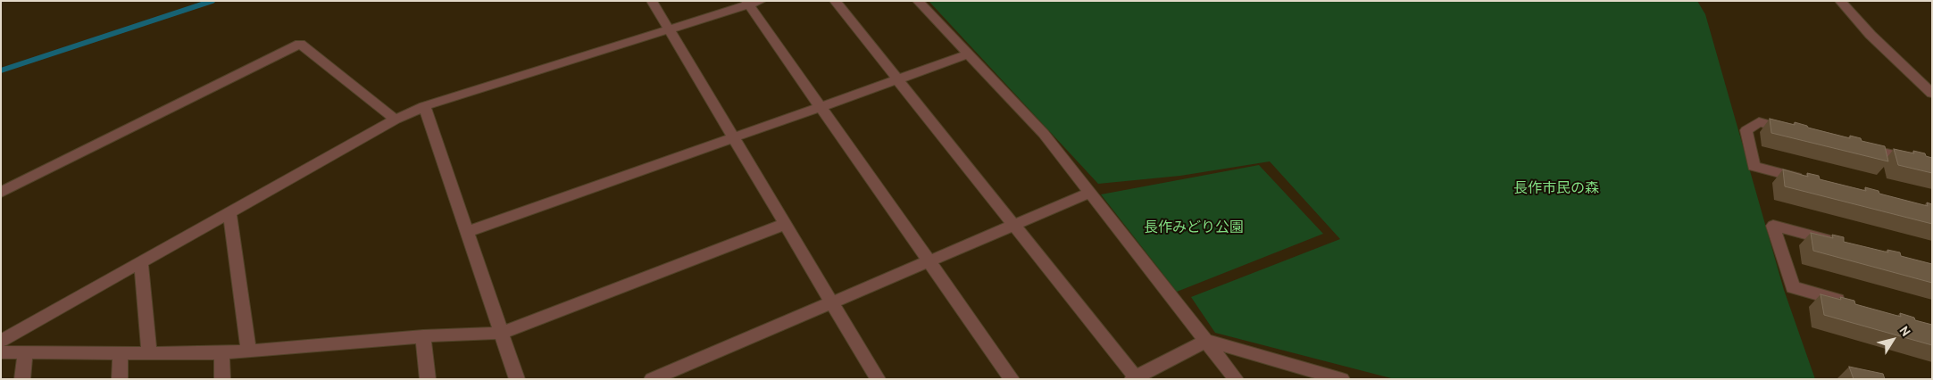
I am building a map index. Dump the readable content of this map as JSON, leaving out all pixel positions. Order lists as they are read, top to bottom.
{
  "parks": ["長作市民の森", "長作みどり公園"],
  "north": "top right"
}
